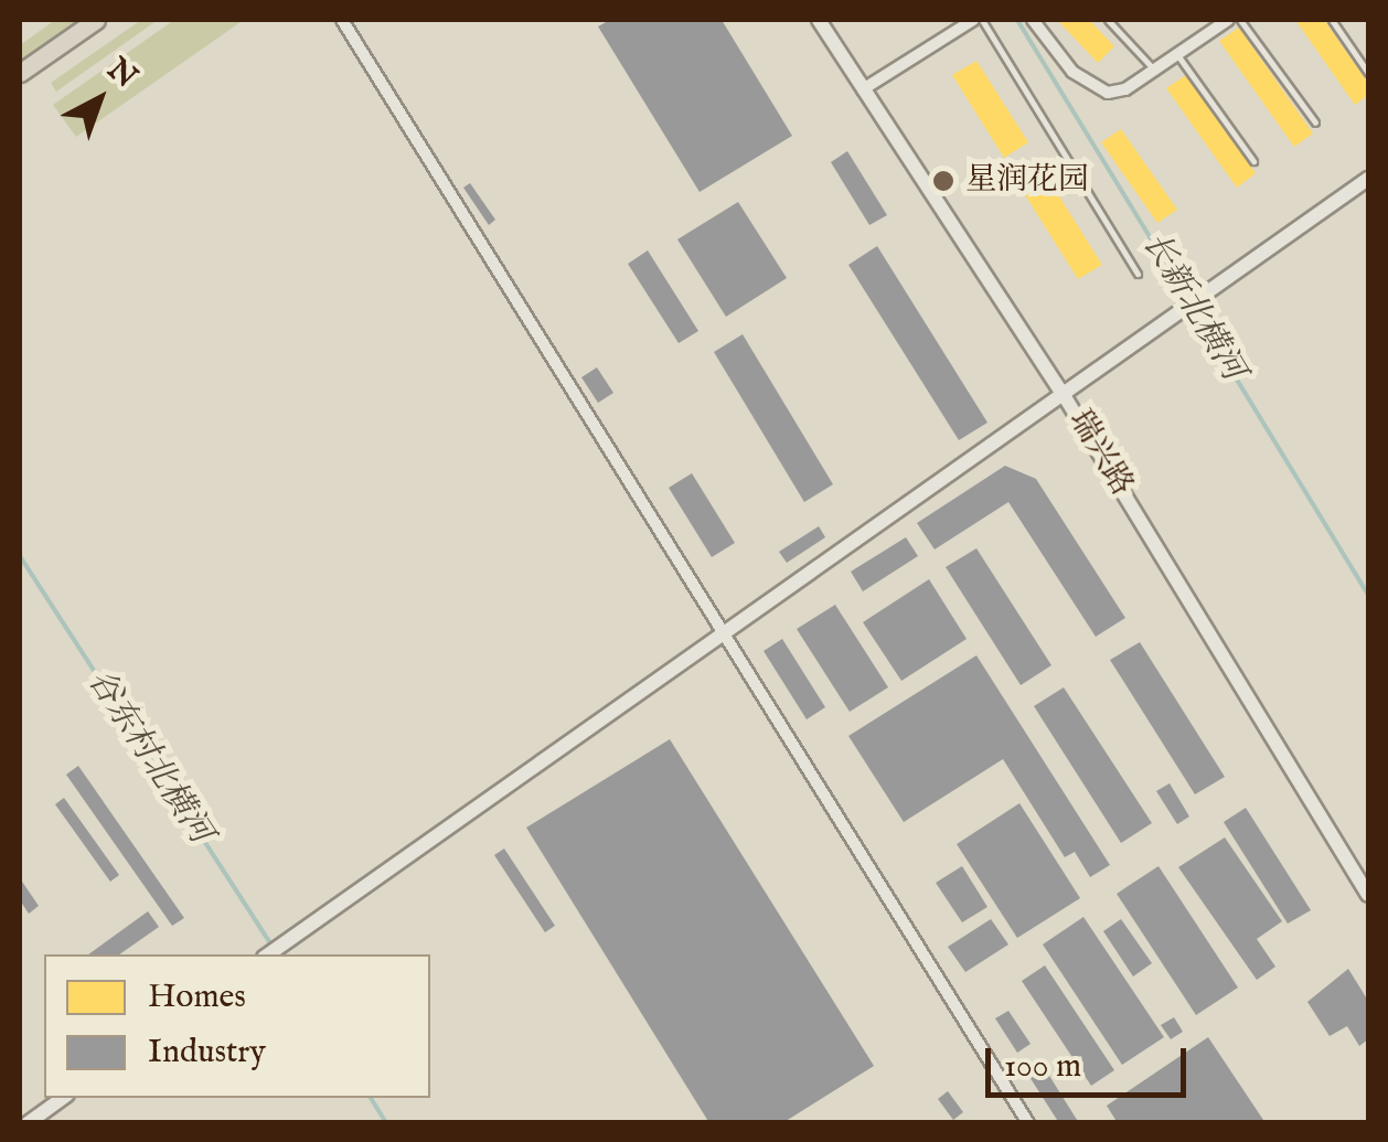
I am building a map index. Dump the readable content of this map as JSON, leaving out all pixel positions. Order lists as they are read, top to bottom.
{
  "streets": {
    "street": ["瑞兴路"]
  },
  "water": ["长新北横河", "谷东村北横河"],
  "places": ["星润花园"],
  "legend": ["Homes", "Industry"],
  "scale_bar": "100 m",
  "north": "top right"
}
